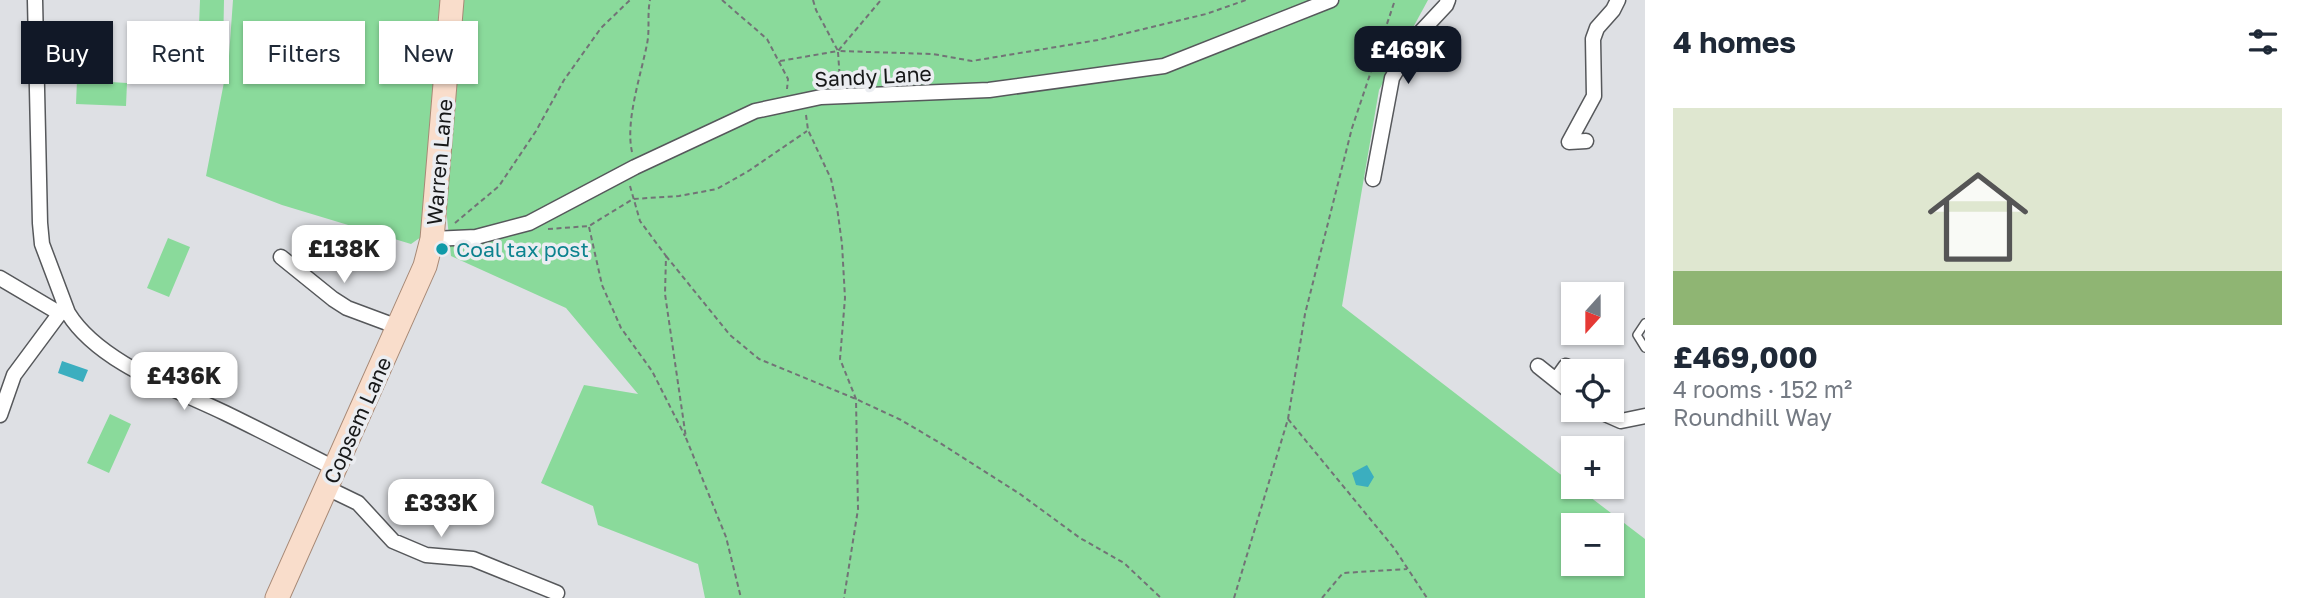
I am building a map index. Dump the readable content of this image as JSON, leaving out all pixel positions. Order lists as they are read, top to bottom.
{
  "streets": {
    "main road": ["Warren Lane", "Copsem Lane"],
    "street": ["Sandy Lane"]
  },
  "crossings": [
    ["Sandy Lane", "Warren Lane"],
    ["Sandy Lane", "Copsem Lane"],
    ["Warren Lane", "Copsem Lane"]
  ],
  "places": ["Coal tax post"],
  "north": "bottom",
  "page": {
    "heading": "4 homes",
    "chip": [
      "Buy",
      "Rent",
      "Filters",
      "New"
    ],
    "price": [
      "£469K",
      "£138K",
      "£436K",
      "£333K"
    ],
    "list": [
      {
        "name": "£469,000",
        "note": "4 rooms · 152 m² · Roundhill Way"
      }
    ],
    "map_buttons": ["+", "−"]
  }
}
